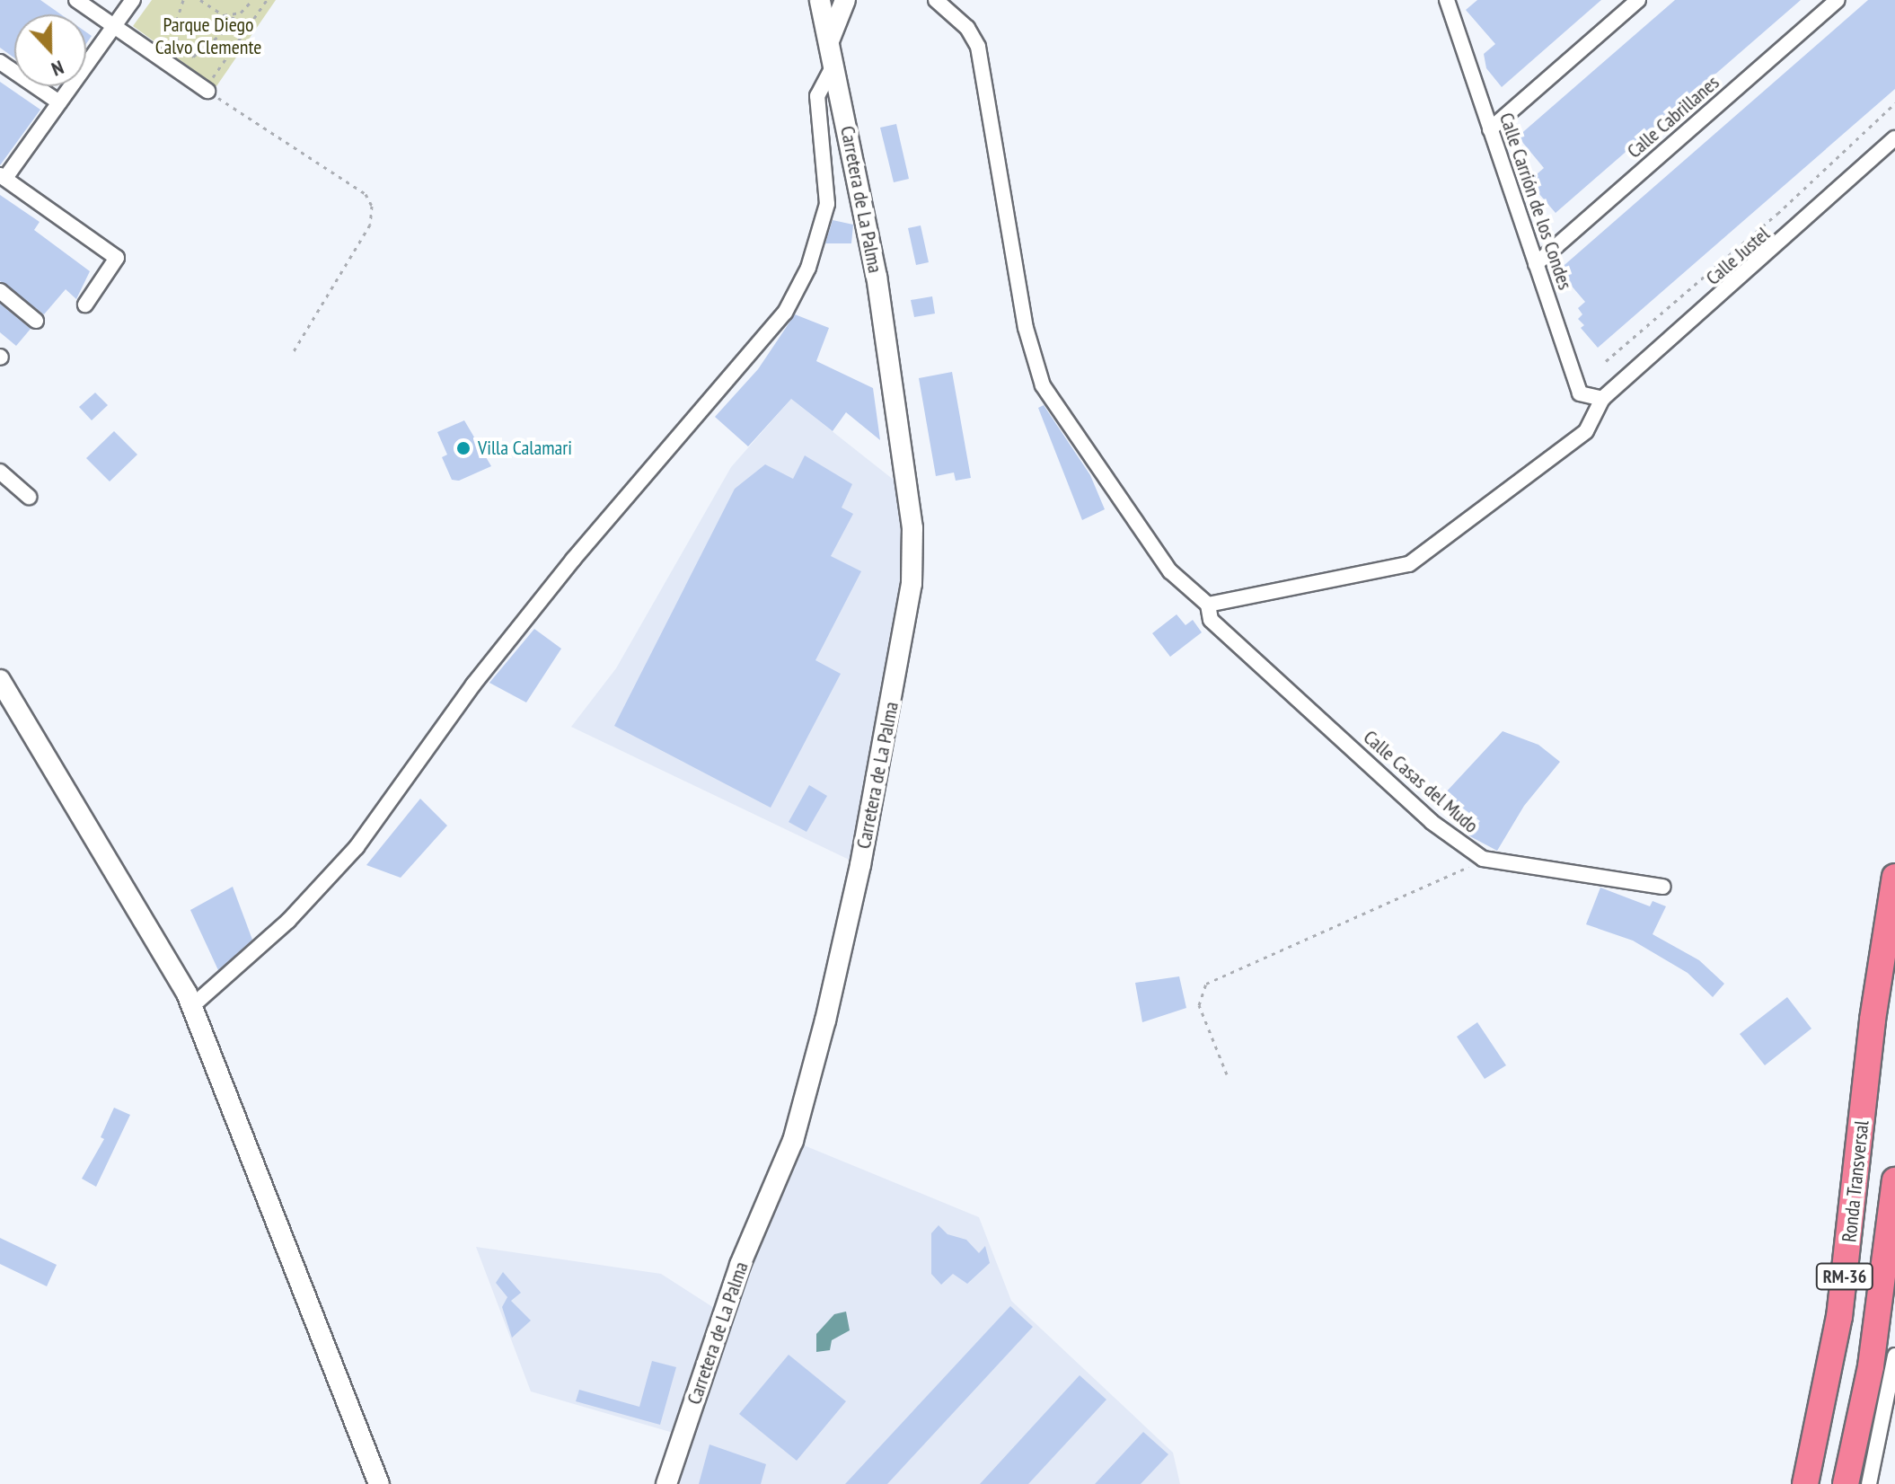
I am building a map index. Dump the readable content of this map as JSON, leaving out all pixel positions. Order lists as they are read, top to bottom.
{
  "streets": {
    "highway": ["Ronda Transversal", "RM-36"],
    "main road": ["Carretera de La Palma"],
    "street": [
      "Calle Cabrillanes",
      "Calle Carrión de los Condes",
      "Calle Justel",
      "Calle Casas del Mudo"
    ]
  },
  "crossings": [
    ["Calle Cabrillanes", "Calle Carrión de los Condes"],
    ["Calle Carrión de los Condes", "Calle Justel"]
  ],
  "parks": ["Parque Diego Calvo Clemente"],
  "places": ["Villa Calamari"],
  "north": "bottom"
}
